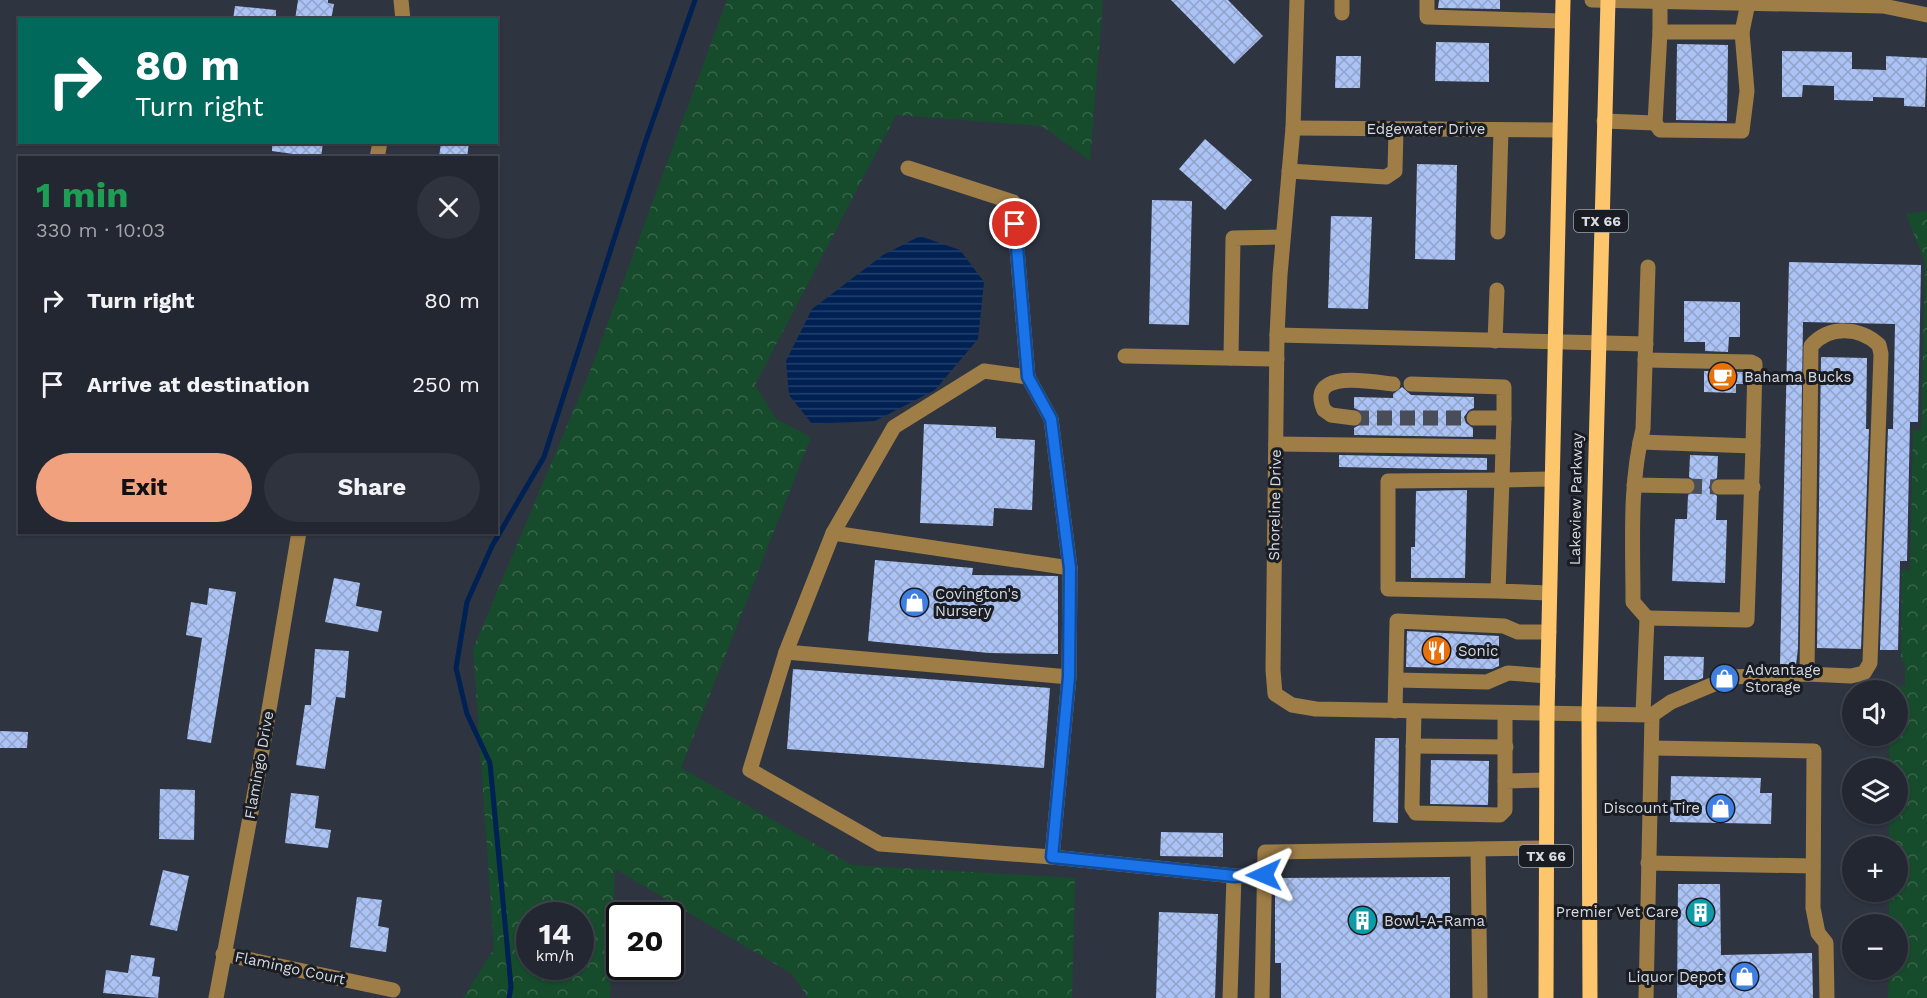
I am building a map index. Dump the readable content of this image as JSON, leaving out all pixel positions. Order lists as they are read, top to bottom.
{
  "streets": {
    "main road": ["TX 66", "Lakeview Parkway"],
    "street": [
      "Edgewater Drive",
      "Shoreline Drive",
      "Flamingo Drive",
      "Flamingo Court"
    ]
  },
  "crossings": [
    ["Edgewater Drive", "Lakeview Parkway"],
    ["Edgewater Drive", "Shoreline Drive"],
    ["Lakeview Parkway", "Shoreline Drive"],
    ["Flamingo Drive", "Flamingo Court"]
  ],
  "places": {
    "cafe": ["Bahama Bucks"],
    "shop": [
      "Covington's Nursery",
      "Advantage Storage",
      "Discount Tire",
      "Liquor Depot"
    ],
    "restaurant": ["Sonic"],
    "building": ["Premier Vet Care", "Bowl-A-Rama"]
  },
  "page": {
    "turn": ["80 m", "Turn right"],
    "heading": ["1 min", "330 m · 10:03"],
    "list": [
      {
        "name": "Turn right",
        "value": "80 m"
      },
      {
        "name": "Arrive at destination",
        "value": "250 m"
      }
    ],
    "buttons": ["Exit", "Share"],
    "map_buttons": ["+", "−"],
    "speed": "14 km/h",
    "limit": "20"
  }
}
